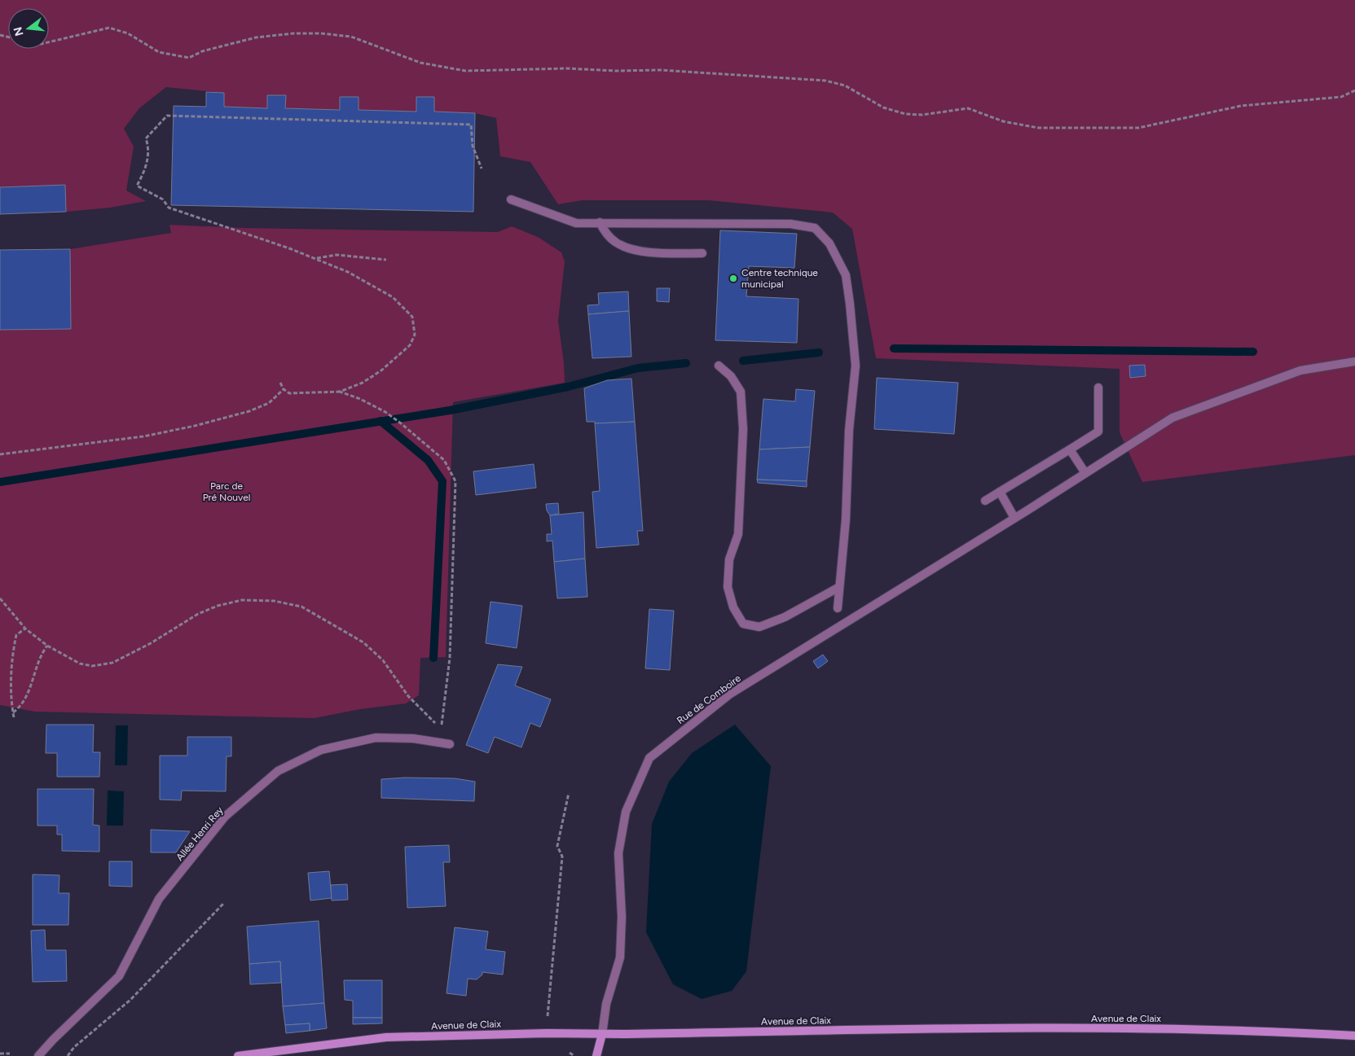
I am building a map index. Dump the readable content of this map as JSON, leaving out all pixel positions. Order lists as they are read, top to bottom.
{
  "streets": {
    "main road": ["Avenue de Claix"],
    "street": ["Rue de Comboire", "Allée Henri Rey"]
  },
  "crossings": [
    ["Rue de Comboire", "Avenue de Claix"]
  ],
  "parks": ["Parc de Pré Nouvel"],
  "places": ["Centre technique municipal"],
  "north": "left"
}
